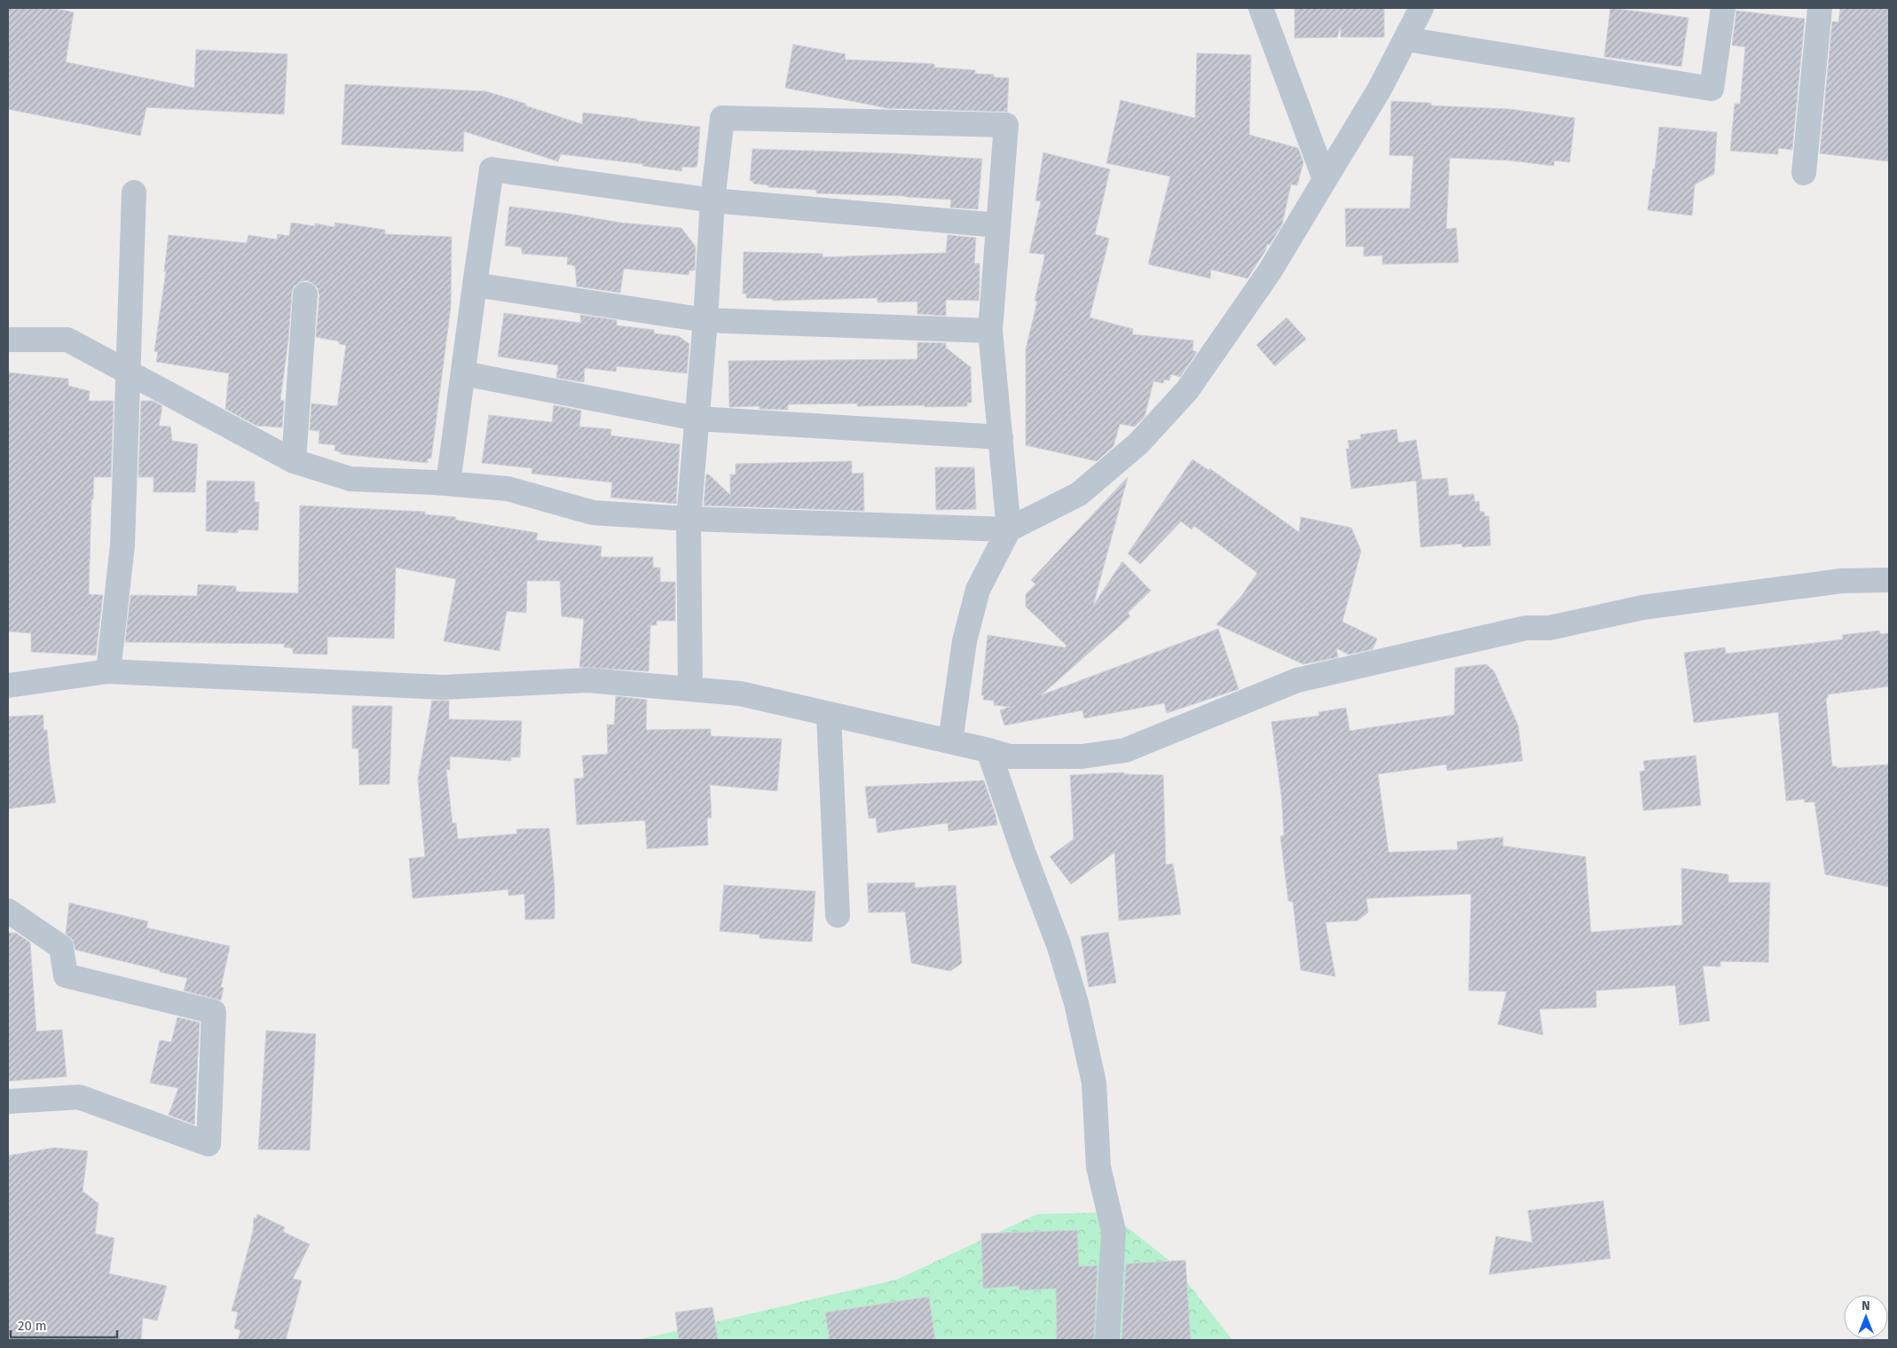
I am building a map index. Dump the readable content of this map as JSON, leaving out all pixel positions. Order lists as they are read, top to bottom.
{
  "scale_bar": "20 m",
  "north": "top"
}
